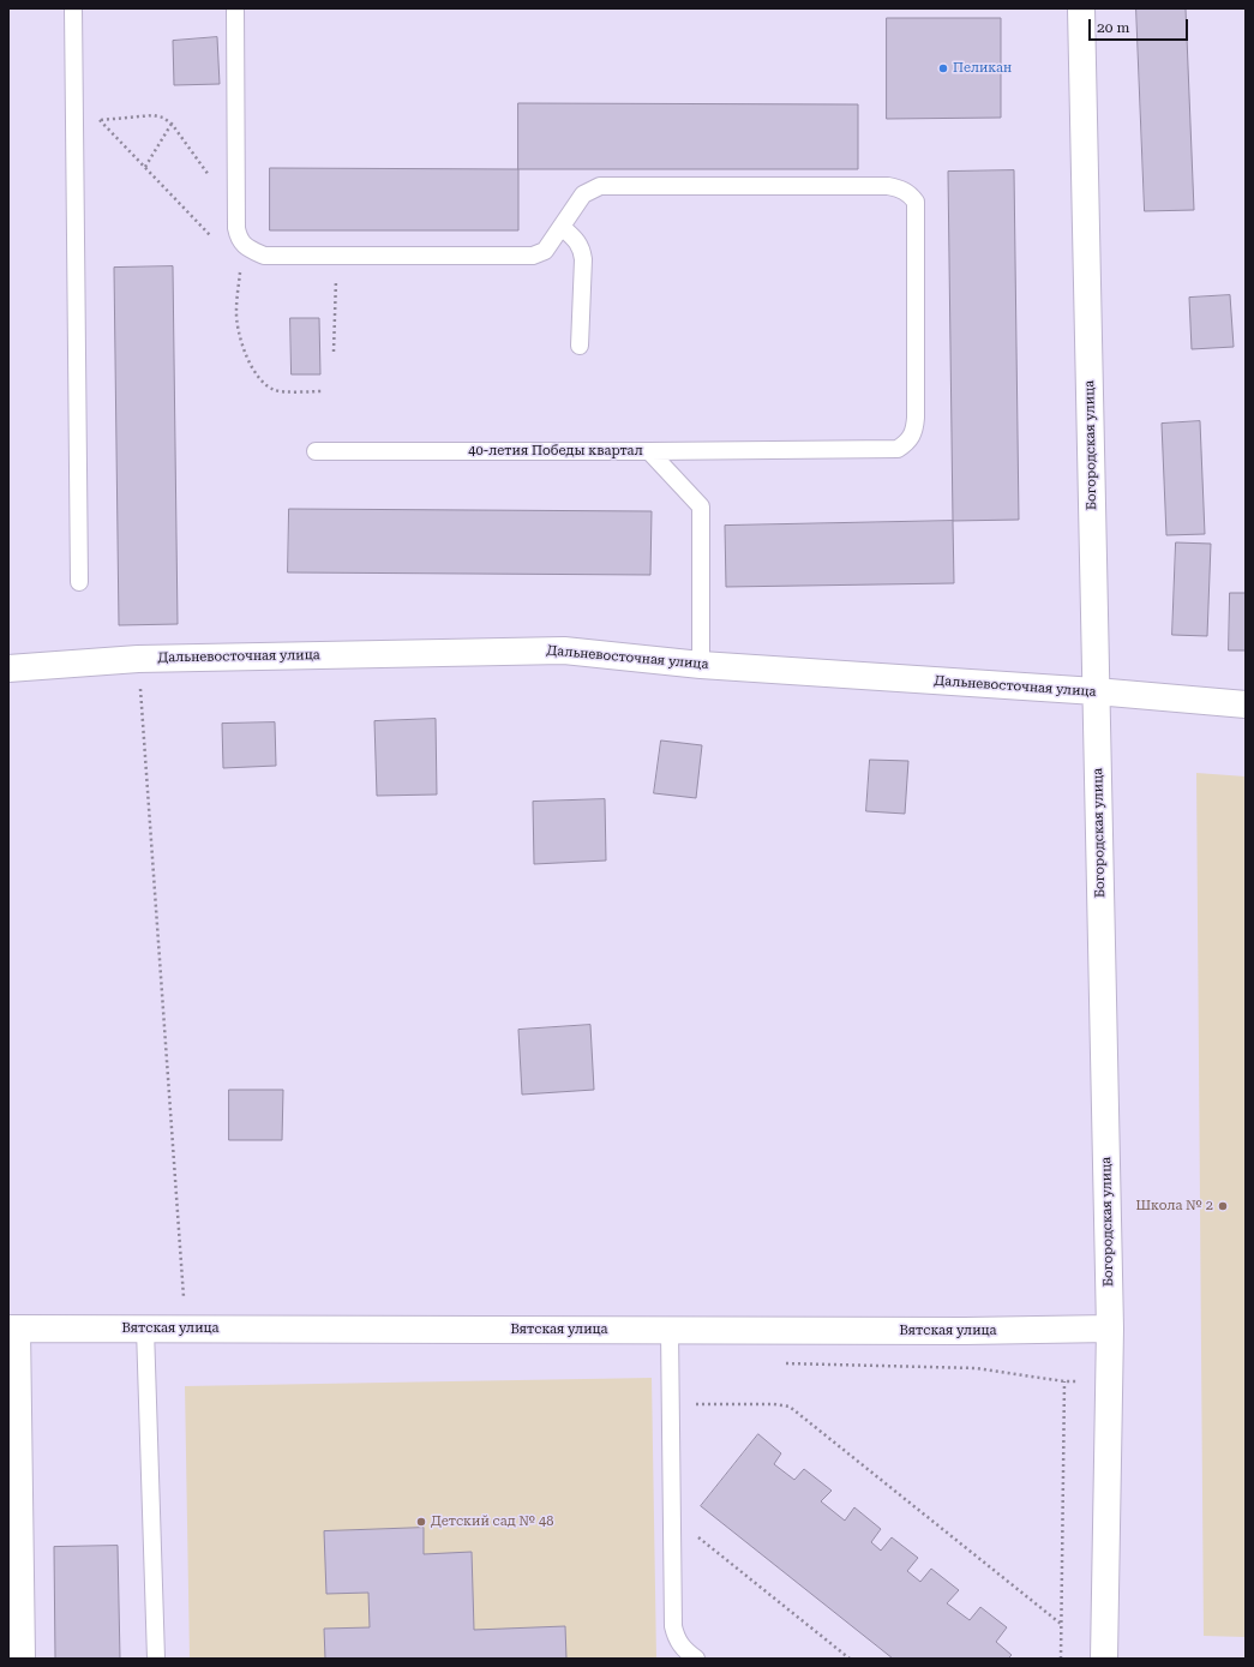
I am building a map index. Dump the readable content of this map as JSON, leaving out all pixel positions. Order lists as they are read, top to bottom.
{
  "streets": {
    "street": ["Богородская улица", "Дальневосточная улица", "Вятская улица"],
    "lane": ["40-летия Победы квартал"]
  },
  "crossings": [
    ["Богородская улица", "Дальневосточная улица"],
    ["Богородская улица", "Вятская улица"],
    ["40-летия Победы квартал", "Дальневосточная улица"]
  ],
  "places": ["Пеликан", "Школа № 2", "Детский сад № 48"],
  "scale_bar": "20 m"
}
